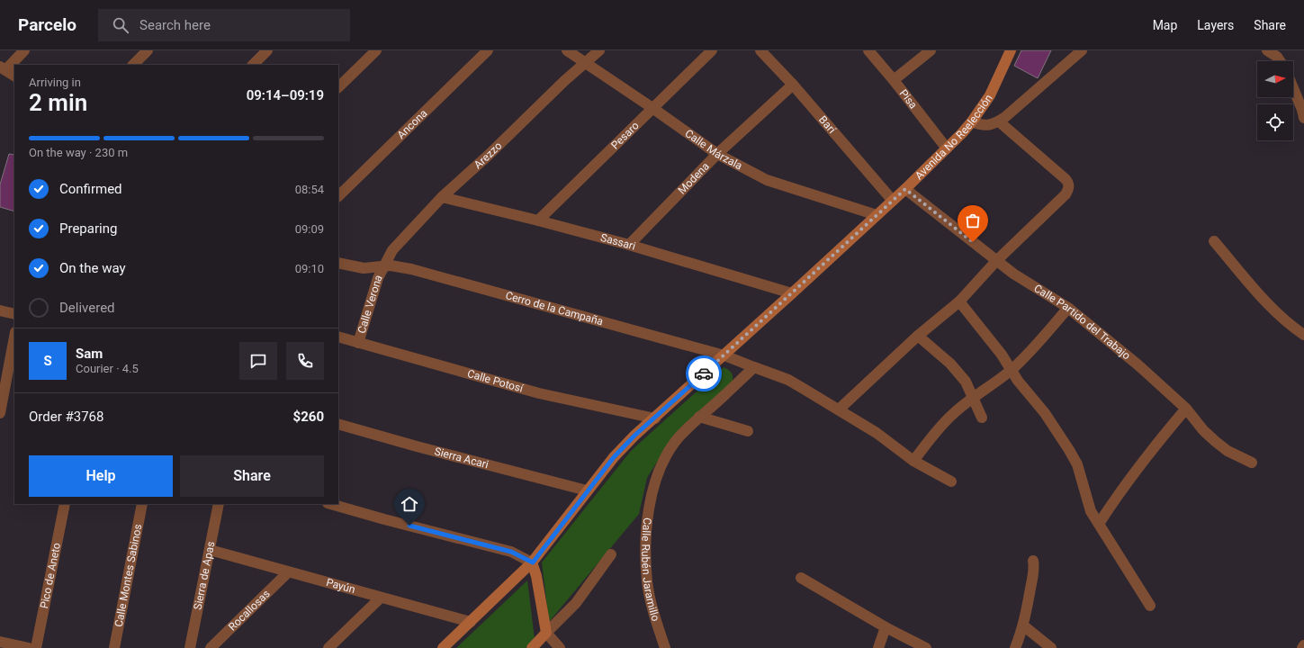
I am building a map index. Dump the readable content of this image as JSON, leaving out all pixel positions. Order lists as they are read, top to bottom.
{
  "streets": {
    "street": [
      "Pisa",
      "Ancona",
      "Barí",
      "Pesaro",
      "Avenida No Reelección",
      "Calle Márzala",
      "Arezzo",
      "Modena",
      "Sassari",
      "Calle Verona",
      "Cerro de la Campaña",
      "Calle Partido del Trabajo",
      "Calle Potosí",
      "Sierra Acari",
      "Calle Rubén Jaramillo",
      "Pico de Aneto",
      "Calle Montes Sabinos",
      "Sierra de Apas",
      "Payún",
      "Rocallosas"
    ]
  },
  "crossings": [
    ["Pisa", "Avenida No Reelección"],
    ["Barí", "Avenida No Reelección"],
    ["Barí", "Modena"],
    ["Pesaro", "Calle Márzala"],
    ["Pesaro", "Sassari"],
    ["Avenida No Reelección", "Calle Márzala"],
    ["Avenida No Reelección", "Sassari"],
    ["Avenida No Reelección", "Cerro de la Campaña"],
    ["Avenida No Reelección", "Calle Partido del Trabajo"],
    ["Avenida No Reelección", "Calle Potosí"],
    ["Avenida No Reelección", "Sierra Acari"],
    ["Avenida No Reelección", "Payún"],
    ["Calle Márzala", "Arezzo"],
    ["Calle Márzala", "Modena"],
    ["Arezzo", "Sassari"],
    ["Arezzo", "Calle Verona"],
    ["Arezzo", "Cerro de la Campaña"],
    ["Modena", "Sassari"],
    ["Calle Verona", "Cerro de la Campaña"],
    ["Calle Verona", "Calle Potosí"],
    ["Sierra de Apas", "Payún"],
    ["Payún", "Rocallosas"]
  ],
  "north": "right",
  "page": {
    "header": "Parcelo",
    "search": "Search here",
    "nav": ["Map", "Layers", "Share"],
    "heading": ["2 min", "Arriving in", "09:14–09:19"],
    "panel": [
      "Sam",
      "Courier · 4.5",
      "Order #3768",
      "$260"
    ],
    "bar": "On the way · 230 m",
    "list": [
      ["Confirmed", "08:54"],
      ["Preparing", "09:09"],
      ["On the way", "09:10"],
      "Delivered"
    ],
    "round": "S",
    "buttons": ["Help", "Share"]
  }
}
